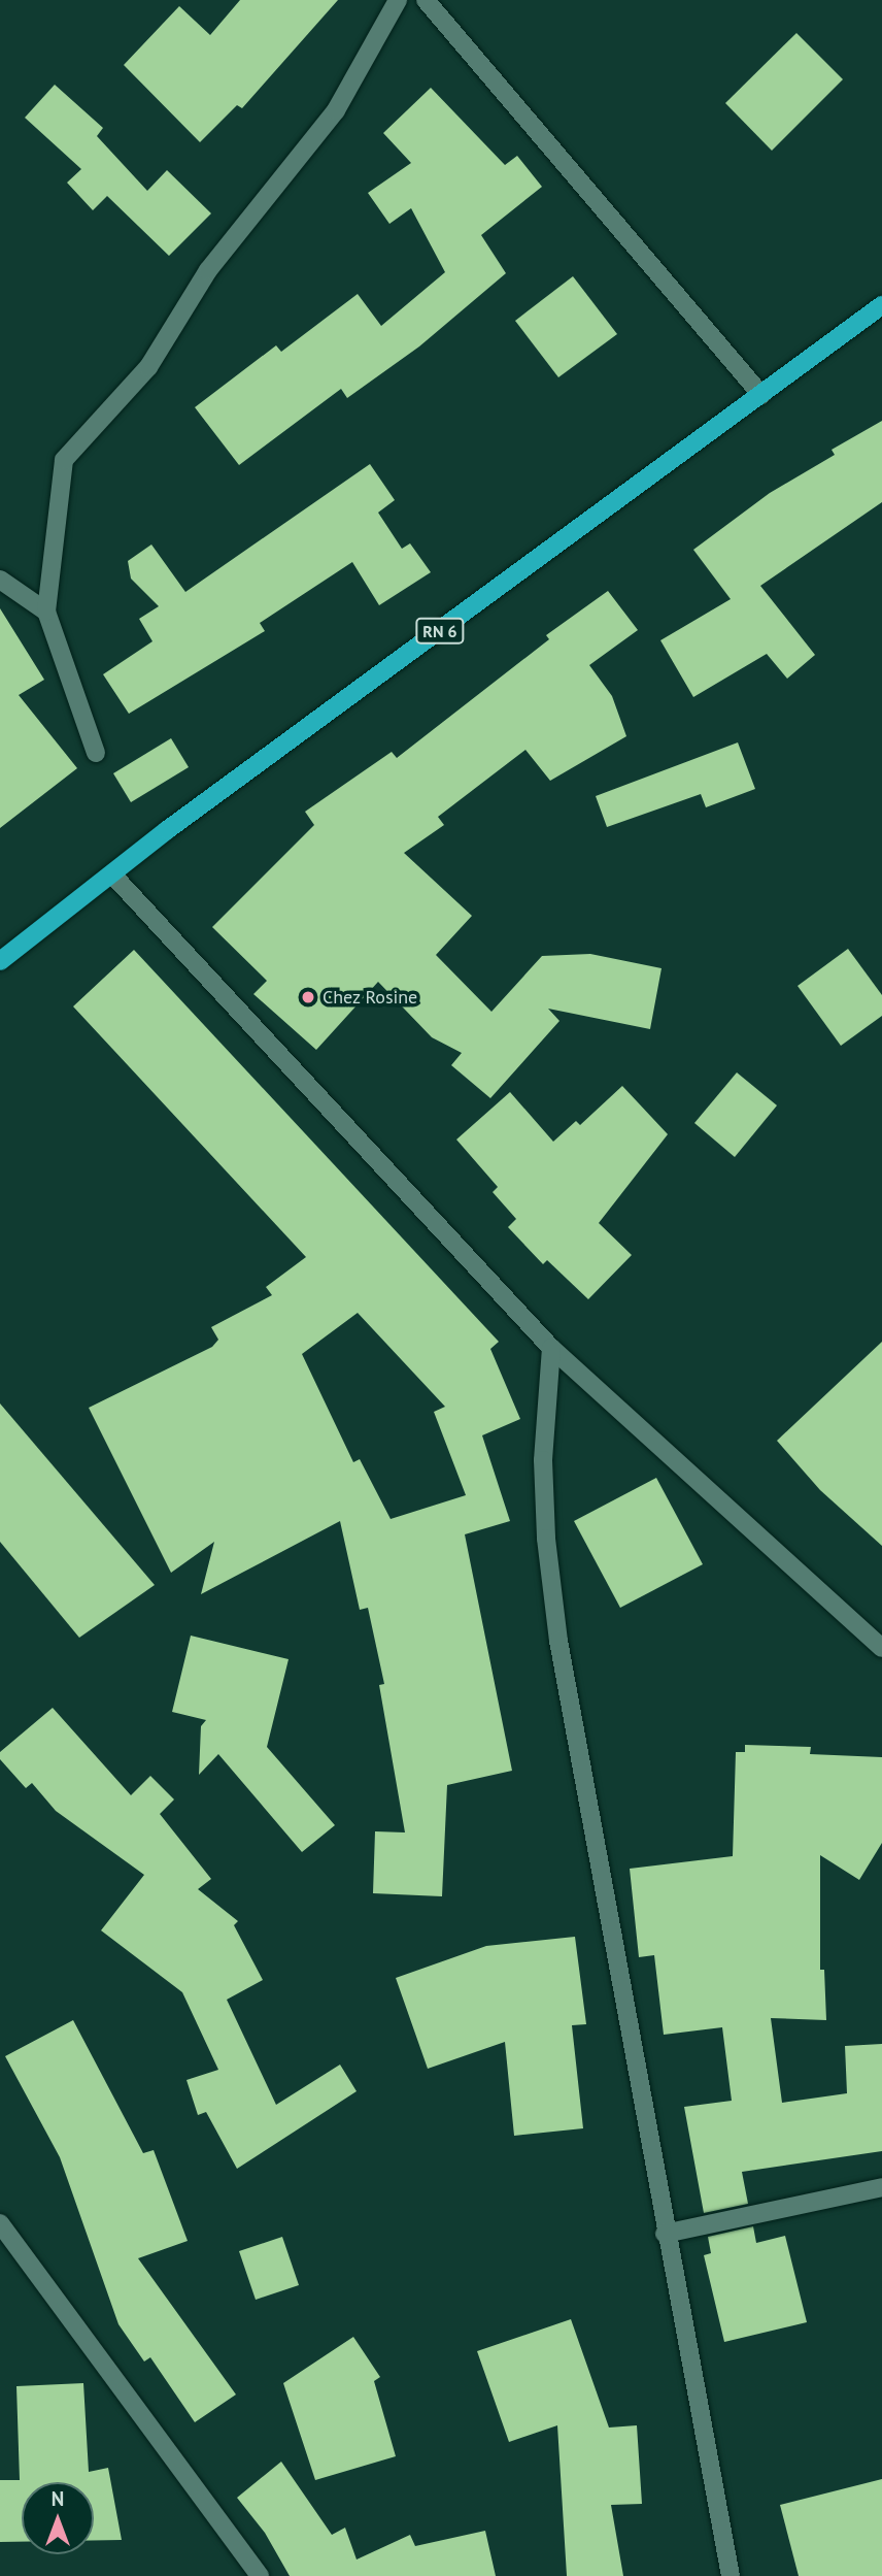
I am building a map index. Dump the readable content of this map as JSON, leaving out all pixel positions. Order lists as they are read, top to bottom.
{
  "streets": {
    "main road": ["RN 6"]
  },
  "places": ["Chez Rosine"],
  "north": "top"
}
